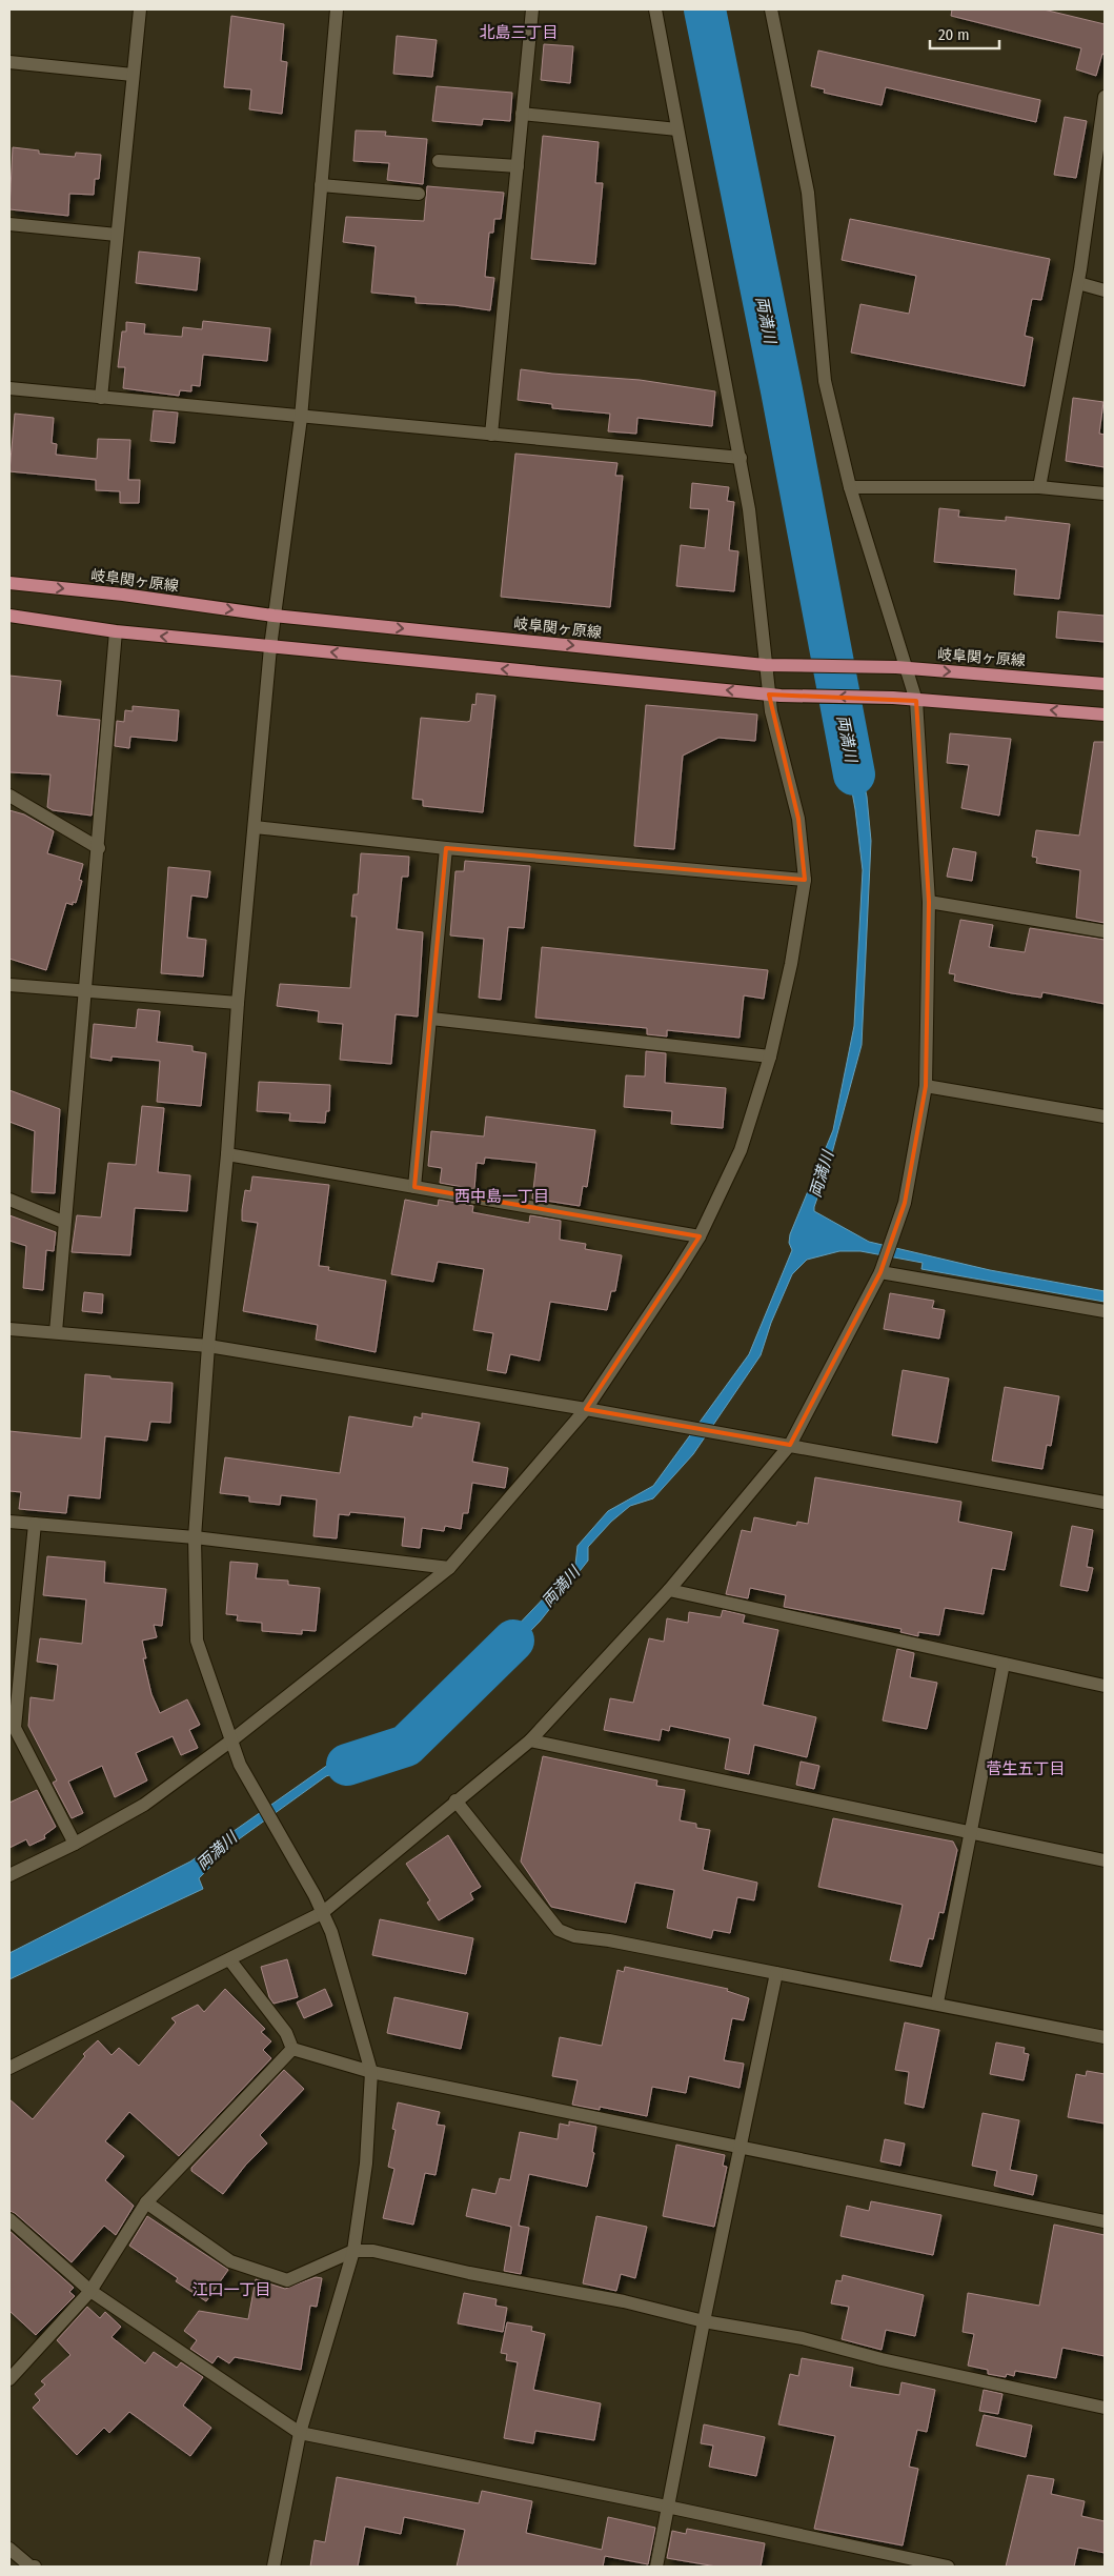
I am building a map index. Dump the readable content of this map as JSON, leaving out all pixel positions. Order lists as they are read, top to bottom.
{
  "streets": {
    "main road": ["岐阜関ヶ原線"]
  },
  "districts": [
    "北島三丁目",
    "西中島一丁目",
    "菅生五丁目",
    "江口一丁目"
  ],
  "water": ["両満川"],
  "scale_bar": "20 m"
}
